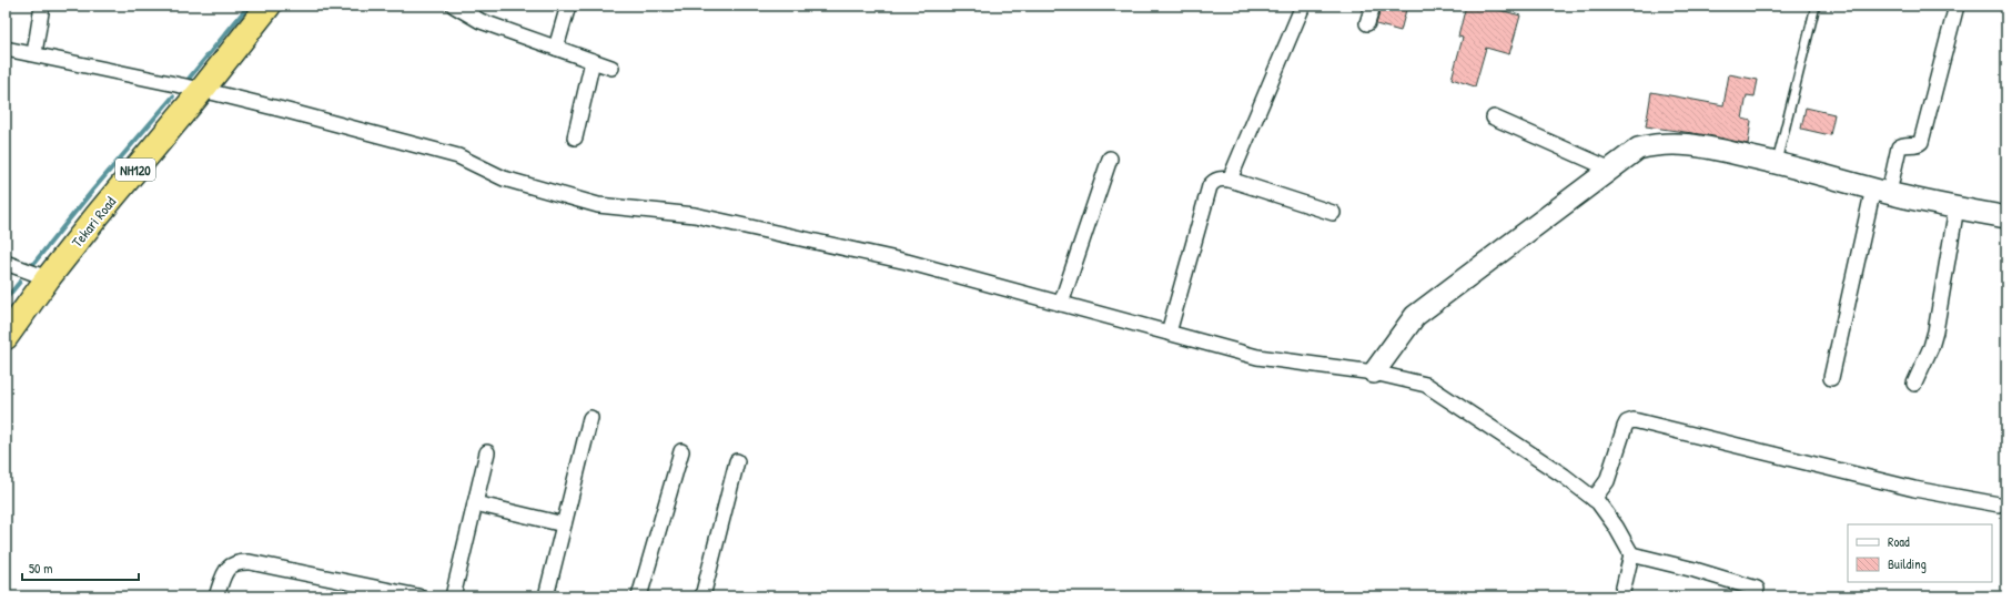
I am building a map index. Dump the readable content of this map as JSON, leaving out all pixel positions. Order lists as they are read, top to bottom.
{
  "streets": {
    "highway": ["NH120", "Tekari Road"]
  },
  "legend": ["Road", "Building"],
  "scale_bar": "50 m"
}
